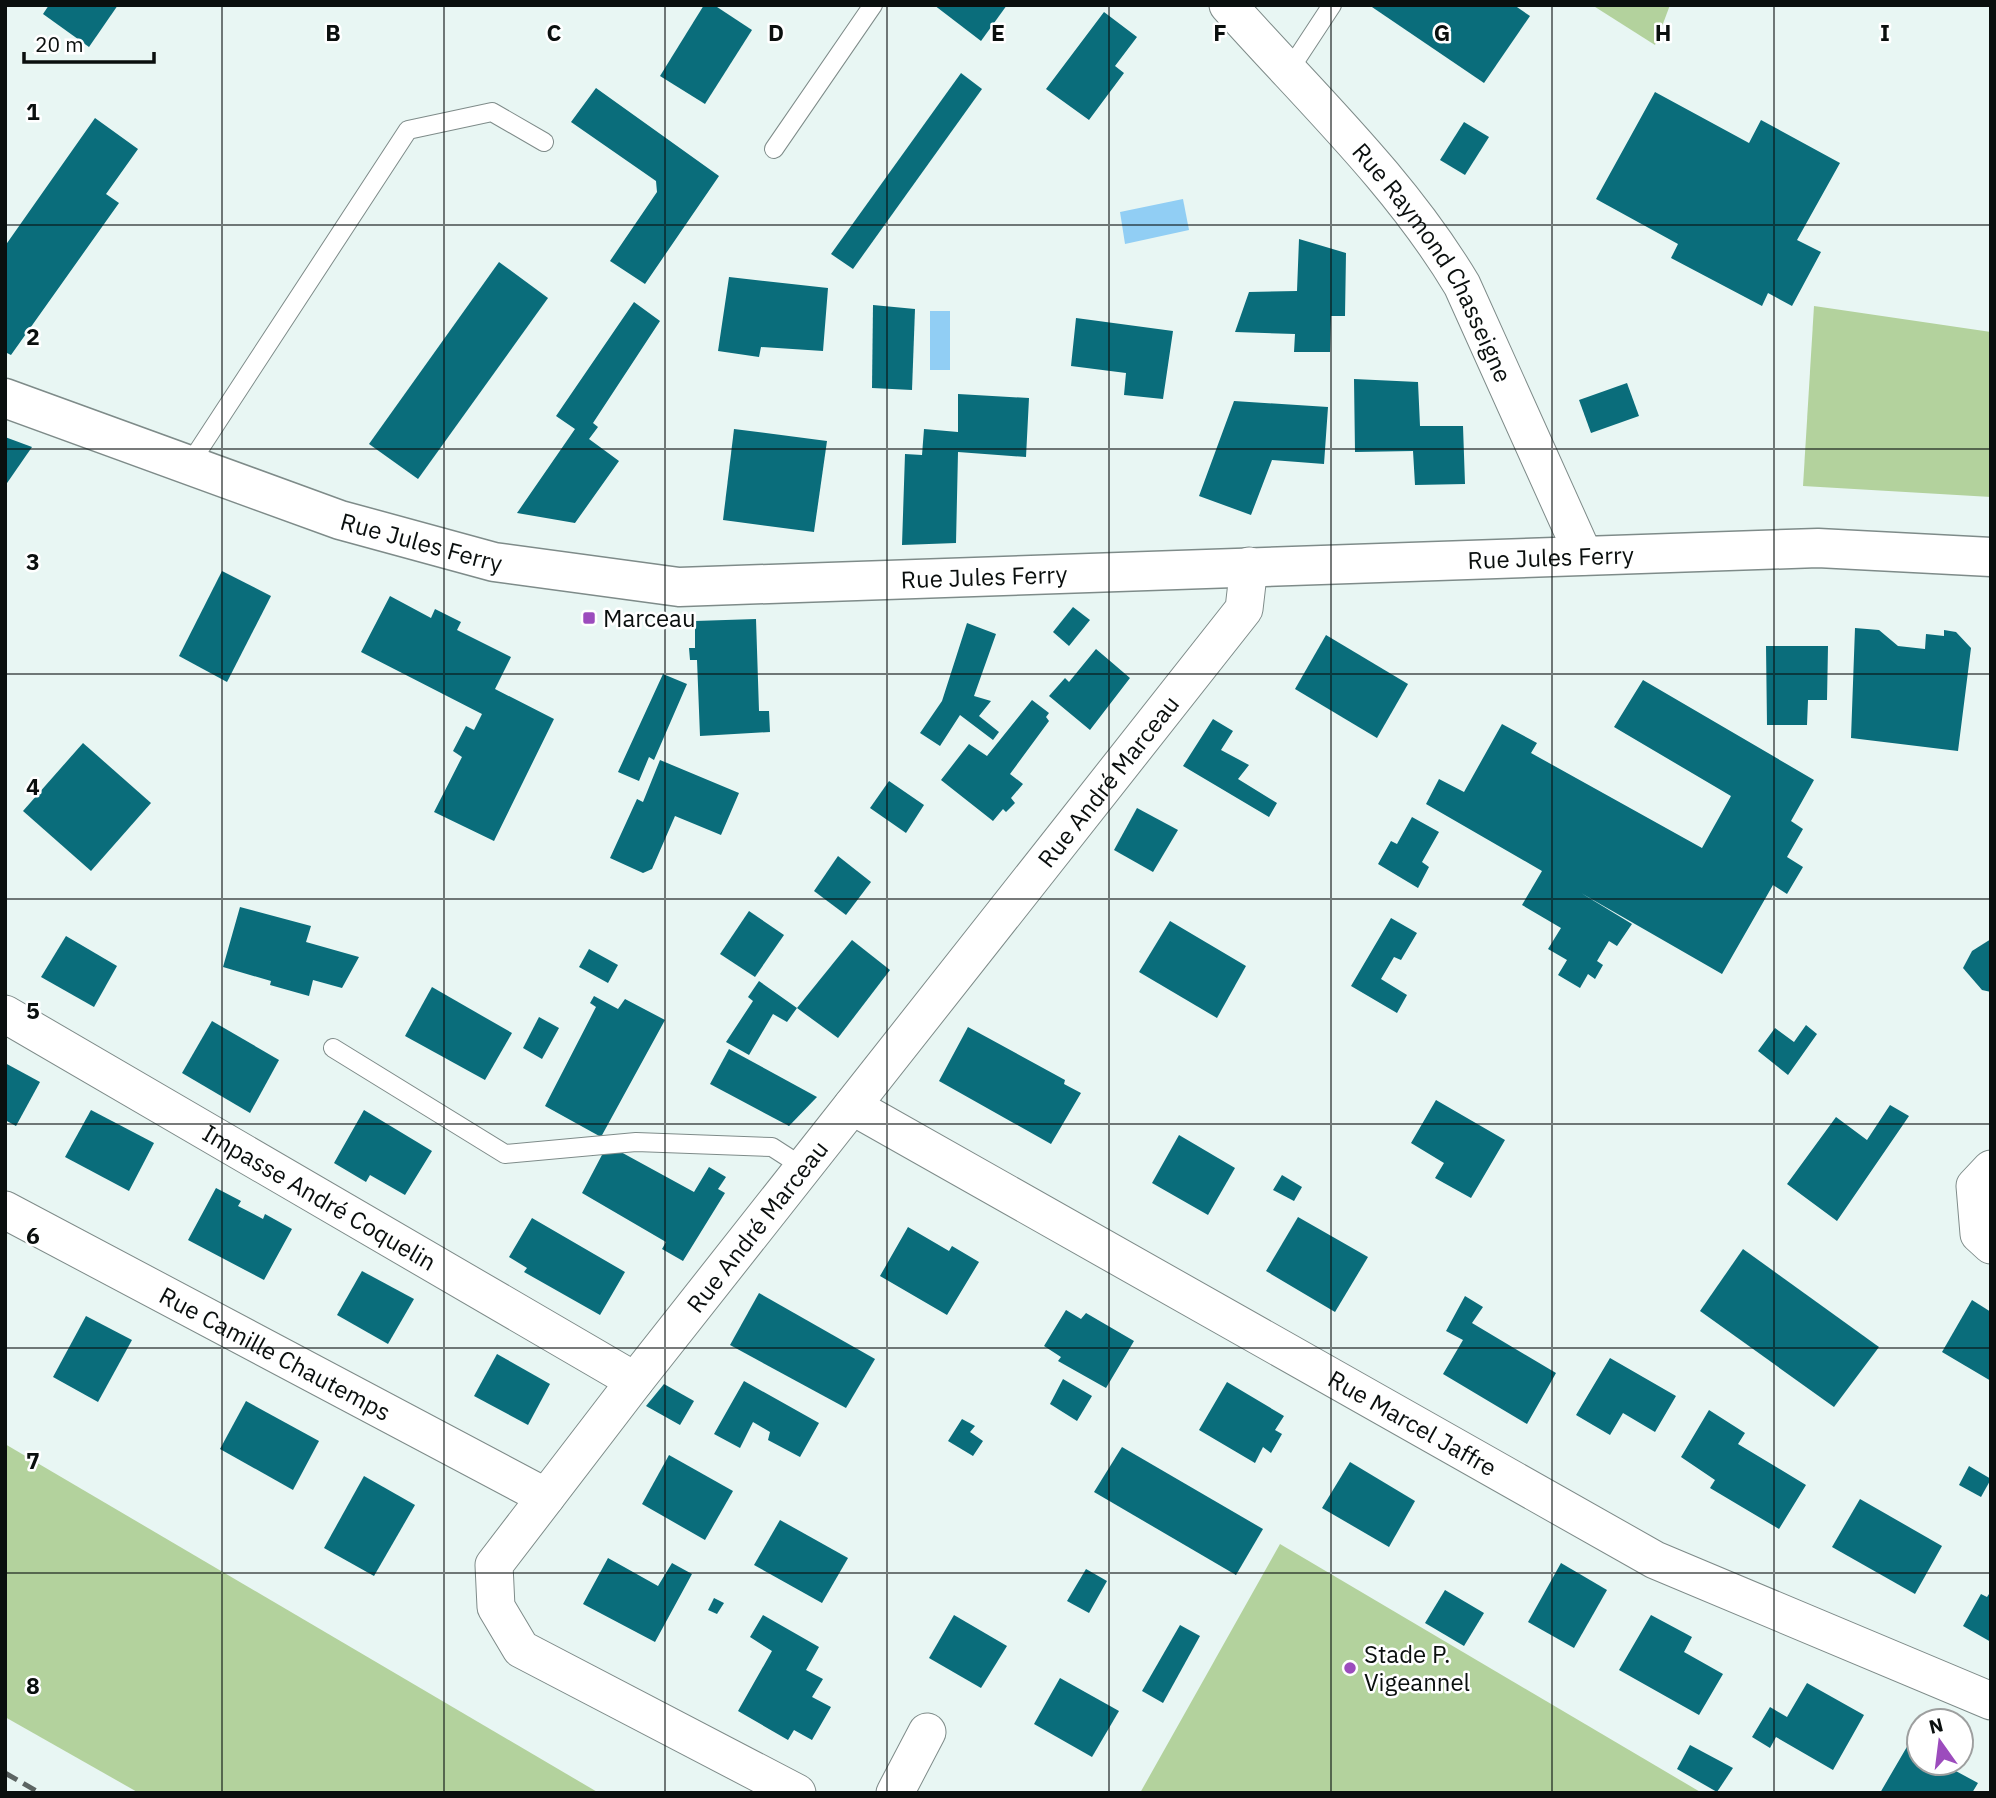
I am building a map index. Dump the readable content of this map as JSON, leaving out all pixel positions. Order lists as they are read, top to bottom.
{
  "streets": {
    "street": [
      "Rue Raymond Chasseigne",
      "Rue Jules Ferry",
      "Rue André Marceau",
      "Impasse André Coquelin",
      "Rue Camille Chautemps",
      "Rue Marcel Jaffre"
    ]
  },
  "crossings": [
    ["Rue Raymond Chasseigne", "Rue Jules Ferry"],
    ["Rue Jules Ferry", "Rue André Marceau"],
    ["Rue André Marceau", "Impasse André Coquelin"],
    ["Rue André Marceau", "Rue Camille Chautemps"],
    ["Rue André Marceau", "Rue Marcel Jaffre"]
  ],
  "places": {
    "transit": ["Marceau"],
    "other": ["Stade P. Vigeannel"]
  },
  "scale_bar": "20 m",
  "north": "top",
  "grid": {
    "columns": [
      "B",
      "C",
      "D",
      "E",
      "F",
      "G",
      "H",
      "I"
    ],
    "rows": [
      "1",
      "2",
      "3",
      "4",
      "5",
      "6",
      "7",
      "8"
    ]
  }
}
